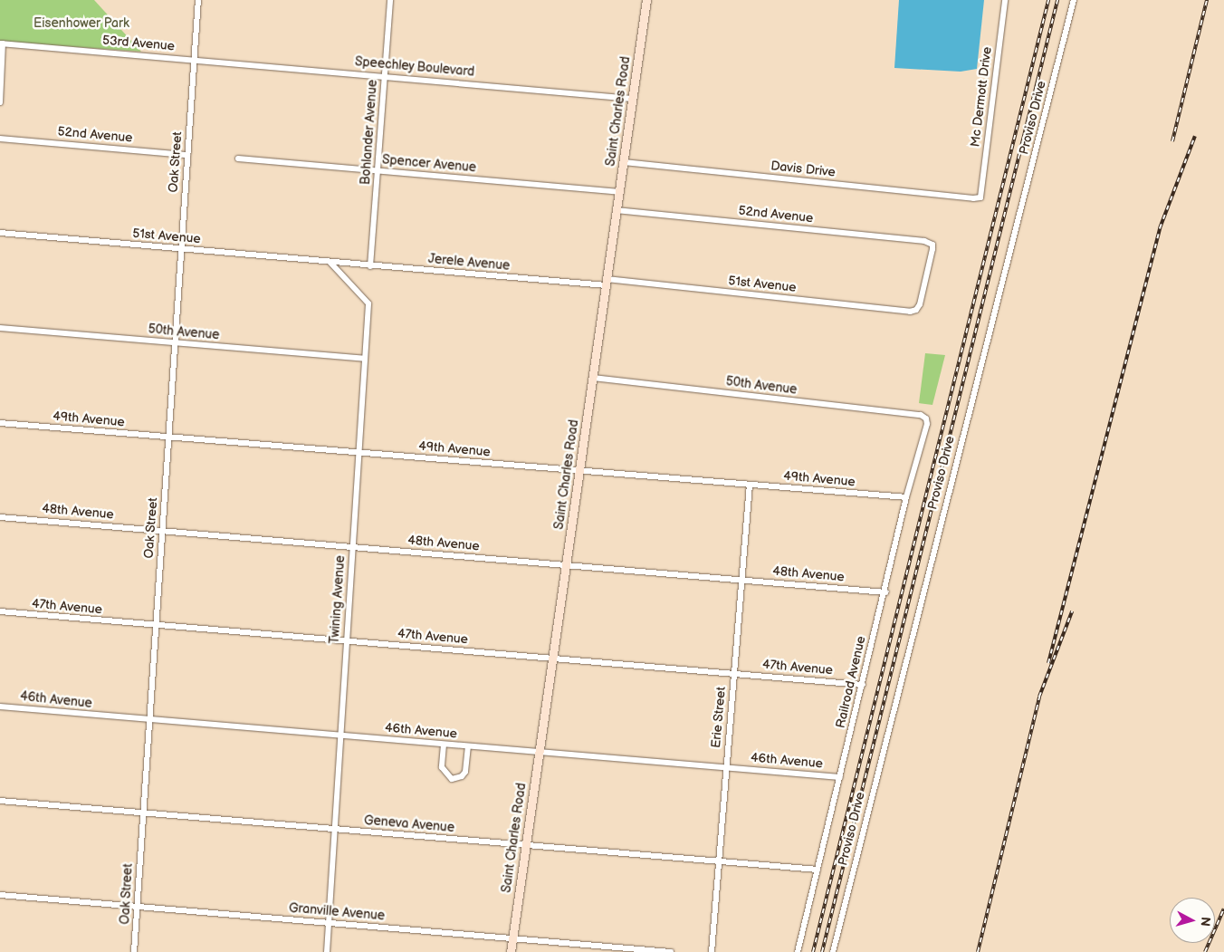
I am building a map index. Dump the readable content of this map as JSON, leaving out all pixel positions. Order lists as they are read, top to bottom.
{
  "streets": {
    "main road": ["Saint Charles Road"],
    "street": [
      "53rd Avenue",
      "Speechley Boulevard",
      "Mc Dermott Drive",
      "Proviso Drive",
      "Bohlander Avenue",
      "52nd Avenue",
      "Oak Street",
      "Spencer Avenue",
      "Davis Drive",
      "51st Avenue",
      "Jerele Avenue",
      "50th Avenue",
      "49th Avenue",
      "48th Avenue",
      "Twining Avenue",
      "47th Avenue",
      "Railroad Avenue",
      "46th Avenue",
      "Erie Street",
      "Geneva Avenue",
      "Granville Avenue"
    ]
  },
  "crossings": [
    ["53rd Avenue", "Speechley Boulevard"],
    ["53rd Avenue", "Oak Street"],
    ["Speechley Boulevard", "Saint Charles Road"],
    ["Speechley Boulevard", "Bohlander Avenue"],
    ["Speechley Boulevard", "Oak Street"],
    ["Mc Dermott Drive", "Davis Drive"],
    ["Saint Charles Road", "52nd Avenue"],
    ["Saint Charles Road", "Spencer Avenue"],
    ["Saint Charles Road", "Davis Drive"],
    ["Saint Charles Road", "51st Avenue"],
    ["Saint Charles Road", "Jerele Avenue"],
    ["Saint Charles Road", "50th Avenue"],
    ["Saint Charles Road", "49th Avenue"],
    ["Saint Charles Road", "48th Avenue"],
    ["Saint Charles Road", "47th Avenue"],
    ["Saint Charles Road", "46th Avenue"],
    ["Saint Charles Road", "Geneva Avenue"],
    ["Saint Charles Road", "Granville Avenue"],
    ["Bohlander Avenue", "Spencer Avenue"],
    ["Bohlander Avenue", "Jerele Avenue"],
    ["52nd Avenue", "Oak Street"],
    ["52nd Avenue", "51st Avenue"],
    ["Oak Street", "51st Avenue"],
    ["Oak Street", "50th Avenue"],
    ["Oak Street", "49th Avenue"],
    ["Oak Street", "48th Avenue"],
    ["Oak Street", "47th Avenue"],
    ["Oak Street", "46th Avenue"],
    ["Oak Street", "Geneva Avenue"],
    ["Oak Street", "Granville Avenue"],
    ["51st Avenue", "Jerele Avenue"],
    ["51st Avenue", "Twining Avenue"],
    ["Jerele Avenue", "Twining Avenue"],
    ["50th Avenue", "Twining Avenue"],
    ["50th Avenue", "Railroad Avenue"],
    ["49th Avenue", "Twining Avenue"],
    ["49th Avenue", "Railroad Avenue"],
    ["49th Avenue", "Erie Street"],
    ["48th Avenue", "Twining Avenue"],
    ["48th Avenue", "Railroad Avenue"],
    ["48th Avenue", "Erie Street"],
    ["Twining Avenue", "47th Avenue"],
    ["Twining Avenue", "46th Avenue"],
    ["Twining Avenue", "Geneva Avenue"],
    ["Twining Avenue", "Granville Avenue"],
    ["47th Avenue", "Railroad Avenue"],
    ["47th Avenue", "Erie Street"],
    ["Railroad Avenue", "46th Avenue"],
    ["Railroad Avenue", "Geneva Avenue"],
    ["46th Avenue", "Erie Street"],
    ["Erie Street", "Geneva Avenue"]
  ],
  "parks": ["Eisenhower Park"],
  "north": "right"
}
